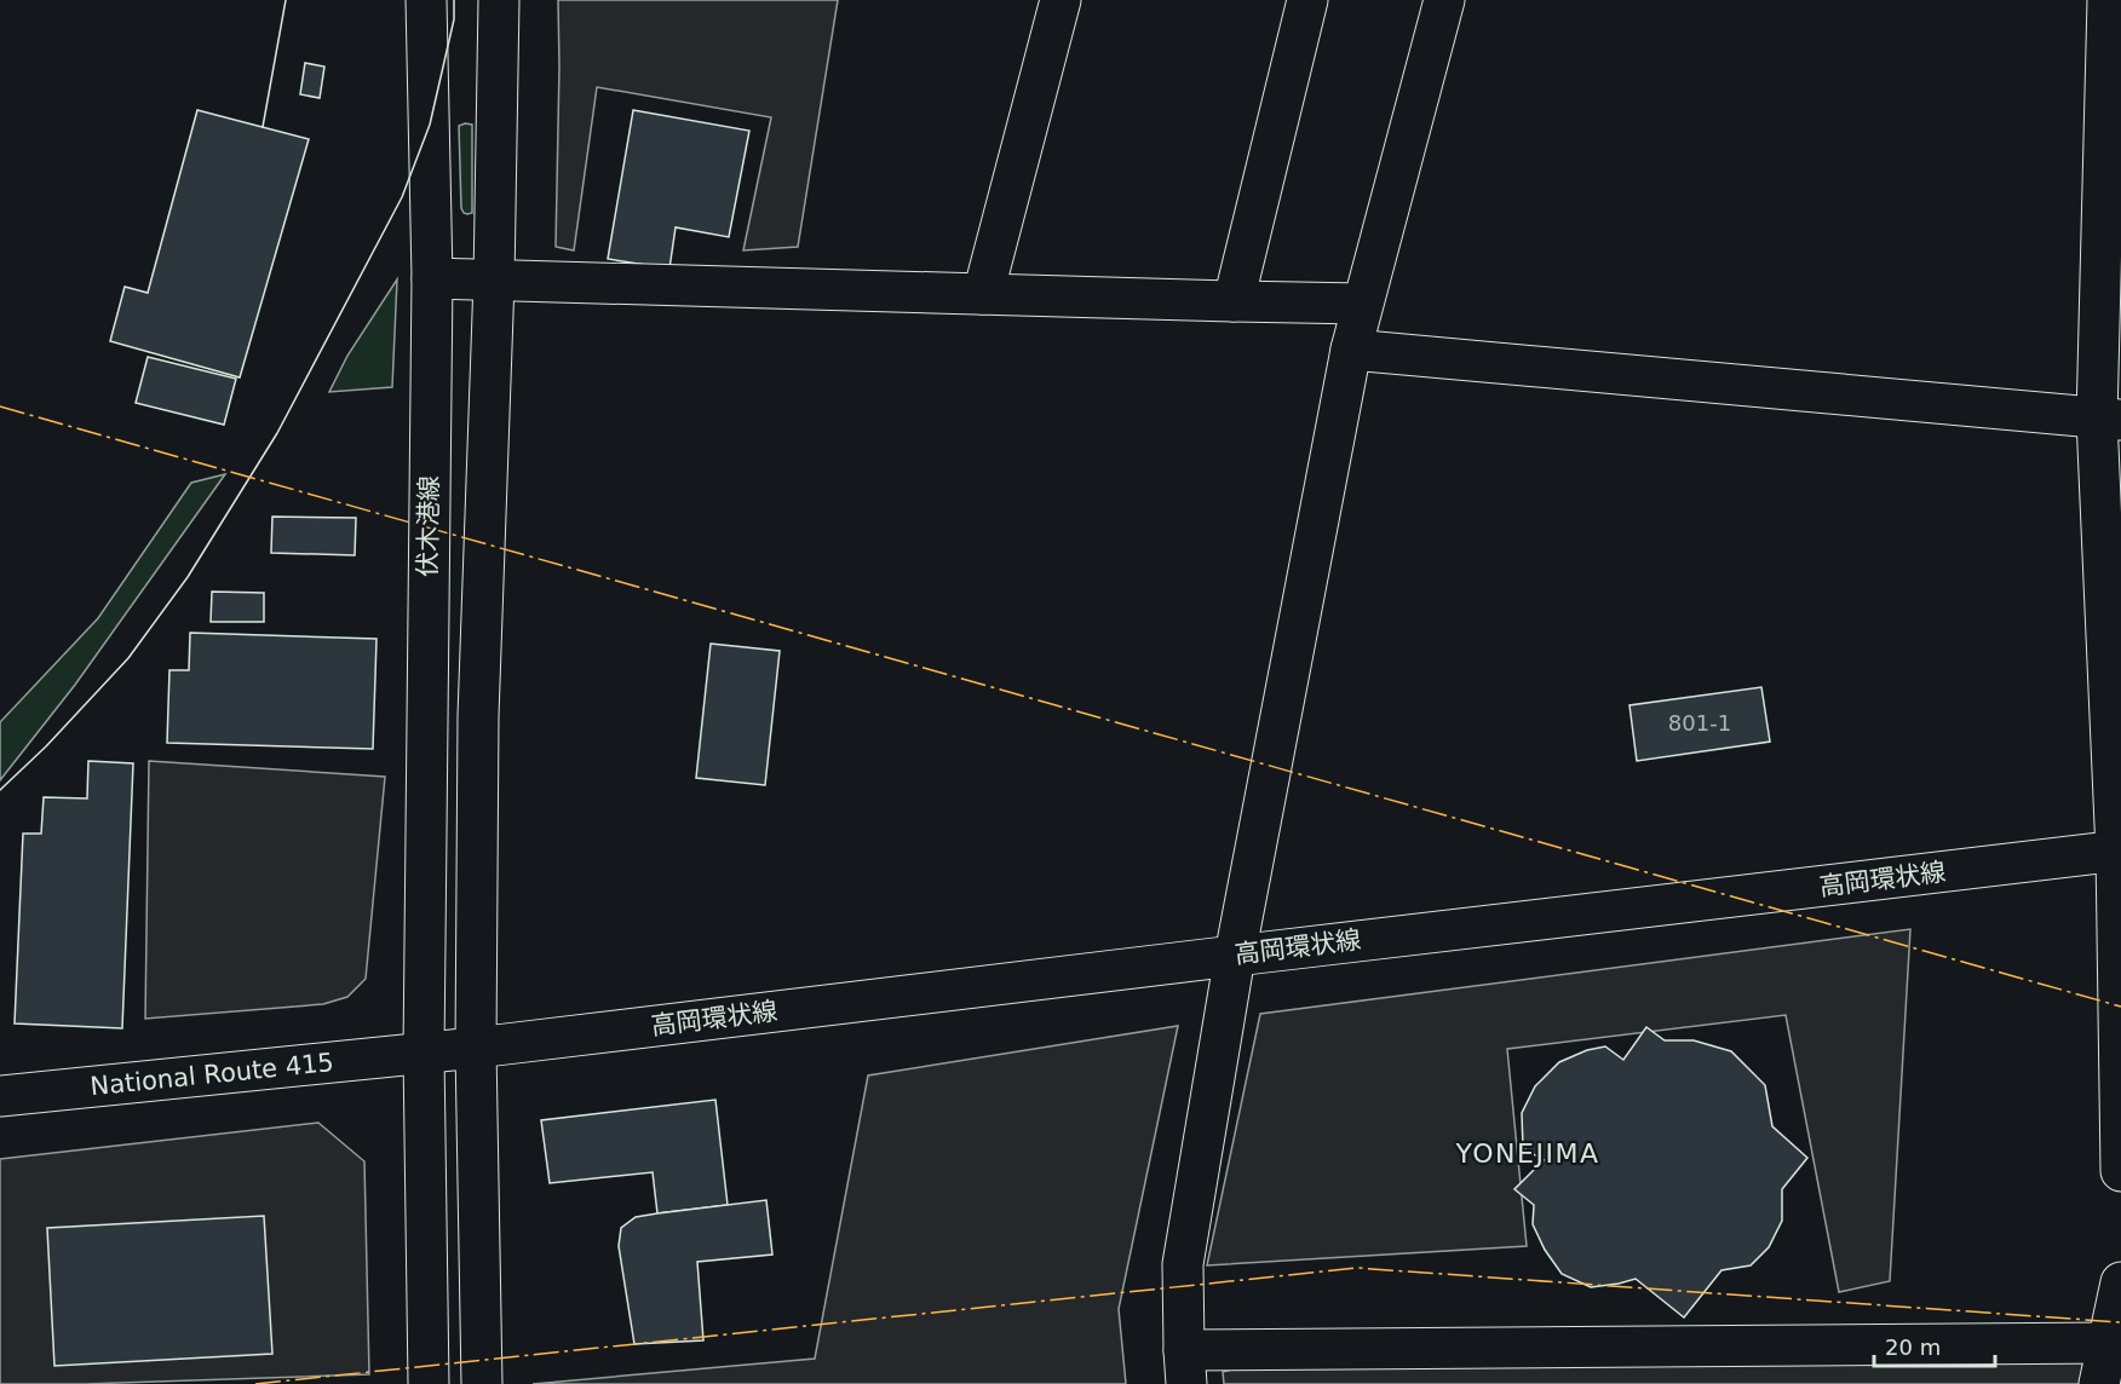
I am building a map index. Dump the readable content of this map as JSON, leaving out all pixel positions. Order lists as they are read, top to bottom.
{
  "streets": {
    "main road": ["伏木港線", "高岡環状線", "National Route 415"]
  },
  "crossings": [
    ["伏木港線", "National Route 415"],
    ["高岡環状線", "National Route 415"]
  ],
  "districts": ["YONEJIMA"],
  "house_numbers": ["801-1"],
  "scale_bar": "20 m"
}
